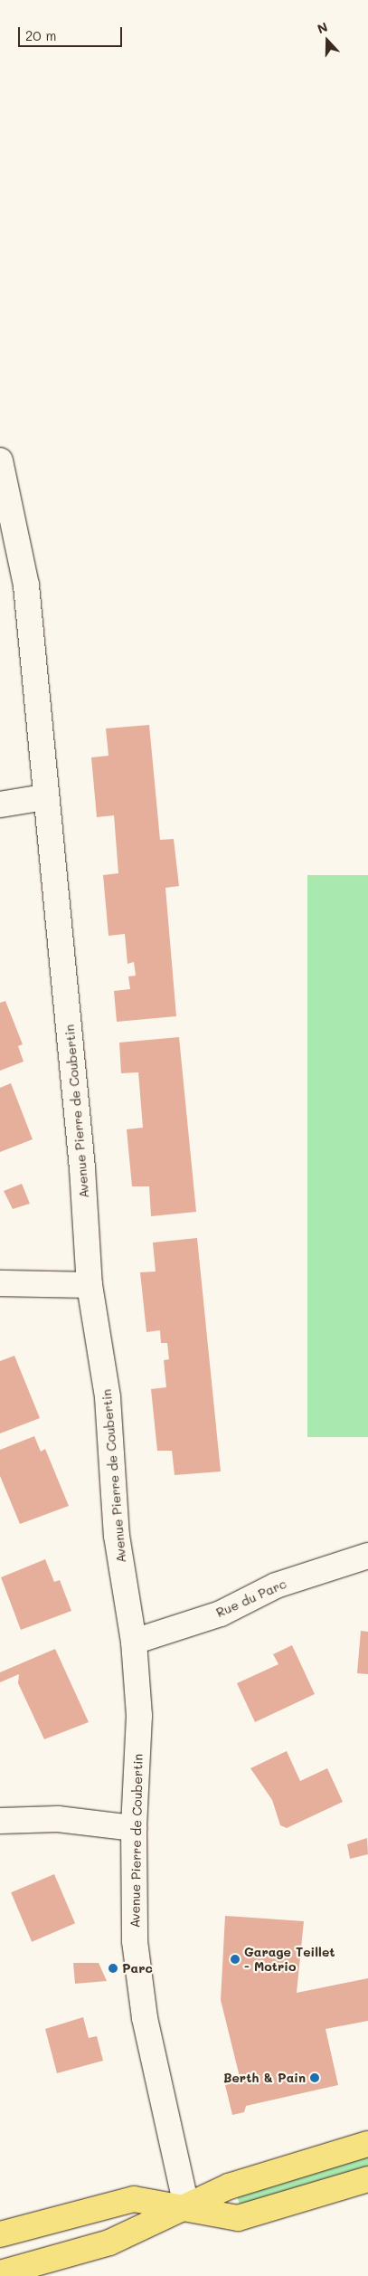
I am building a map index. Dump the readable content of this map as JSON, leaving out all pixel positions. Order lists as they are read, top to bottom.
{
  "streets": {
    "street": ["Avenue Pierre de Coubertin", "Rue du Parc"]
  },
  "crossings": [
    ["Avenue Pierre de Coubertin", "Rue du Parc"]
  ],
  "places": ["Garage Teillet - Motrio", "Parc", "Berth & Pain"],
  "scale_bar": "20 m",
  "north": "top"
}
